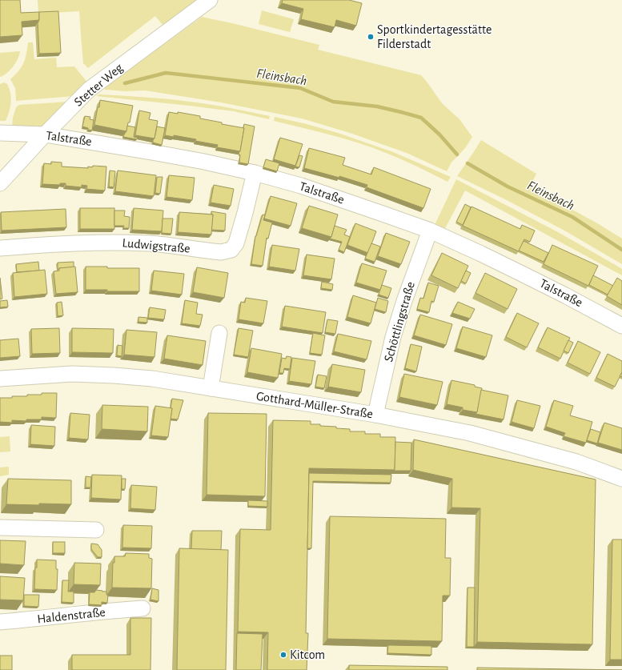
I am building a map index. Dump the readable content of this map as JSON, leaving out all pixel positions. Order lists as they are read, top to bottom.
{
  "streets": {
    "street": [
      "Stetter Weg",
      "Talstraße",
      "Ludwigstraße",
      "Schöttlingstraße",
      "Gotthard-Müller-Straße",
      "Haldenstraße"
    ]
  },
  "crossings": [
    ["Stetter Weg", "Talstraße"],
    ["Talstraße", "Ludwigstraße"],
    ["Talstraße", "Schöttlingstraße"],
    ["Schöttlingstraße", "Gotthard-Müller-Straße"]
  ],
  "water": ["Fleinsbach"],
  "places": ["Sportkindertagesstätte Filderstadt", "Kitcom"]
}
